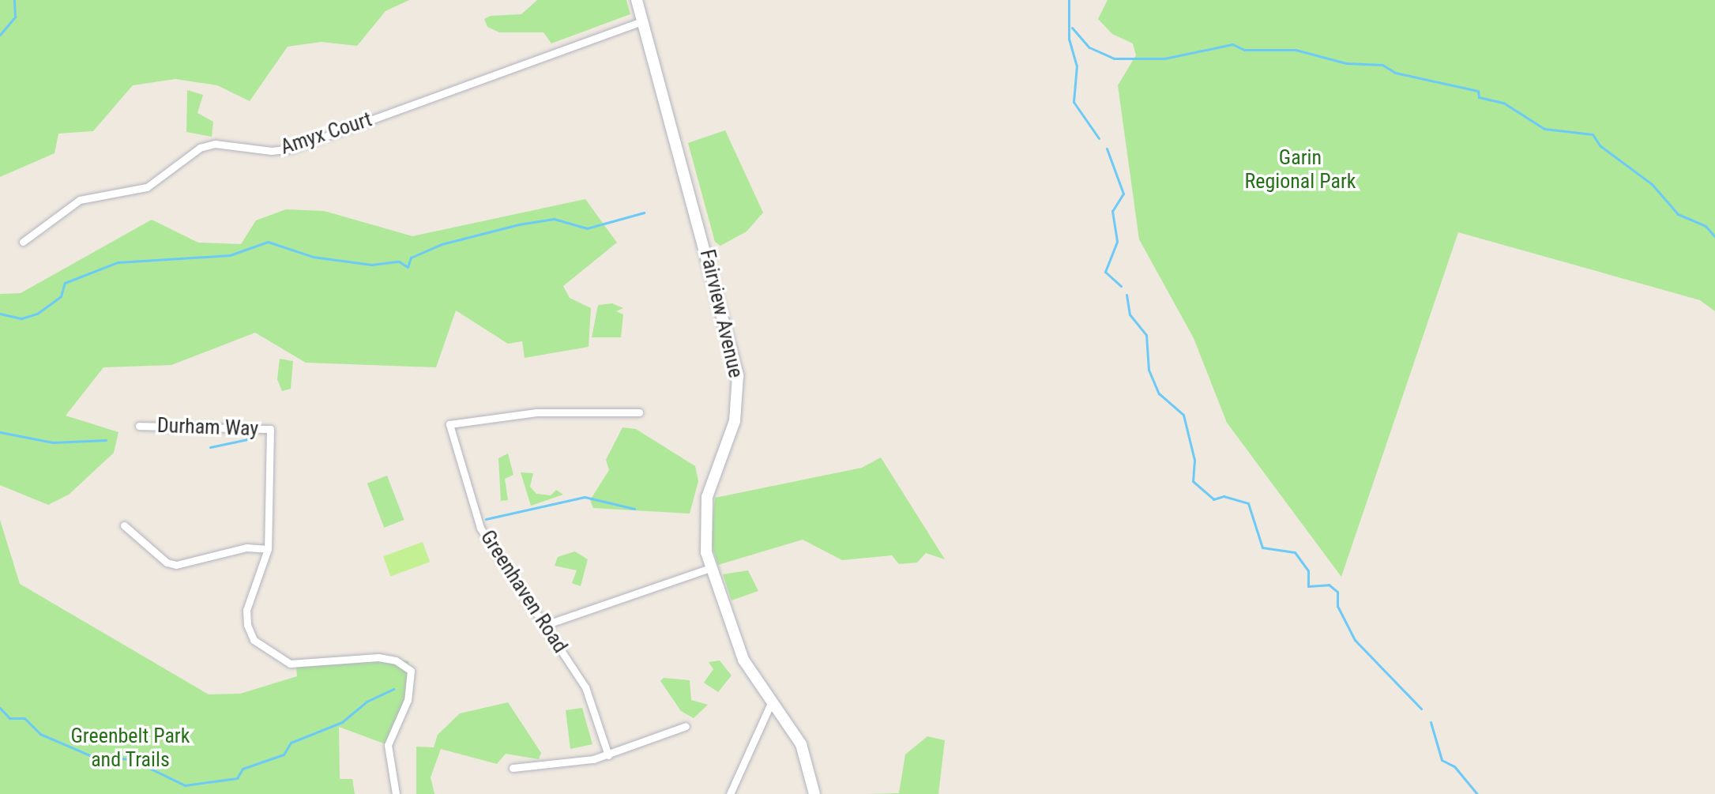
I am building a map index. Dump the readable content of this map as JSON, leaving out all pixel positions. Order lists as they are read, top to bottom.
{
  "streets": {
    "main road": ["Fairview Avenue"],
    "street": ["Amyx Court", "Durham Way", "Greenhaven Road"]
  },
  "crossings": [
    ["Amyx Court", "Fairview Avenue"]
  ],
  "parks": ["Garin Regional Park", "Greenbelt Park and Trails"]
}
